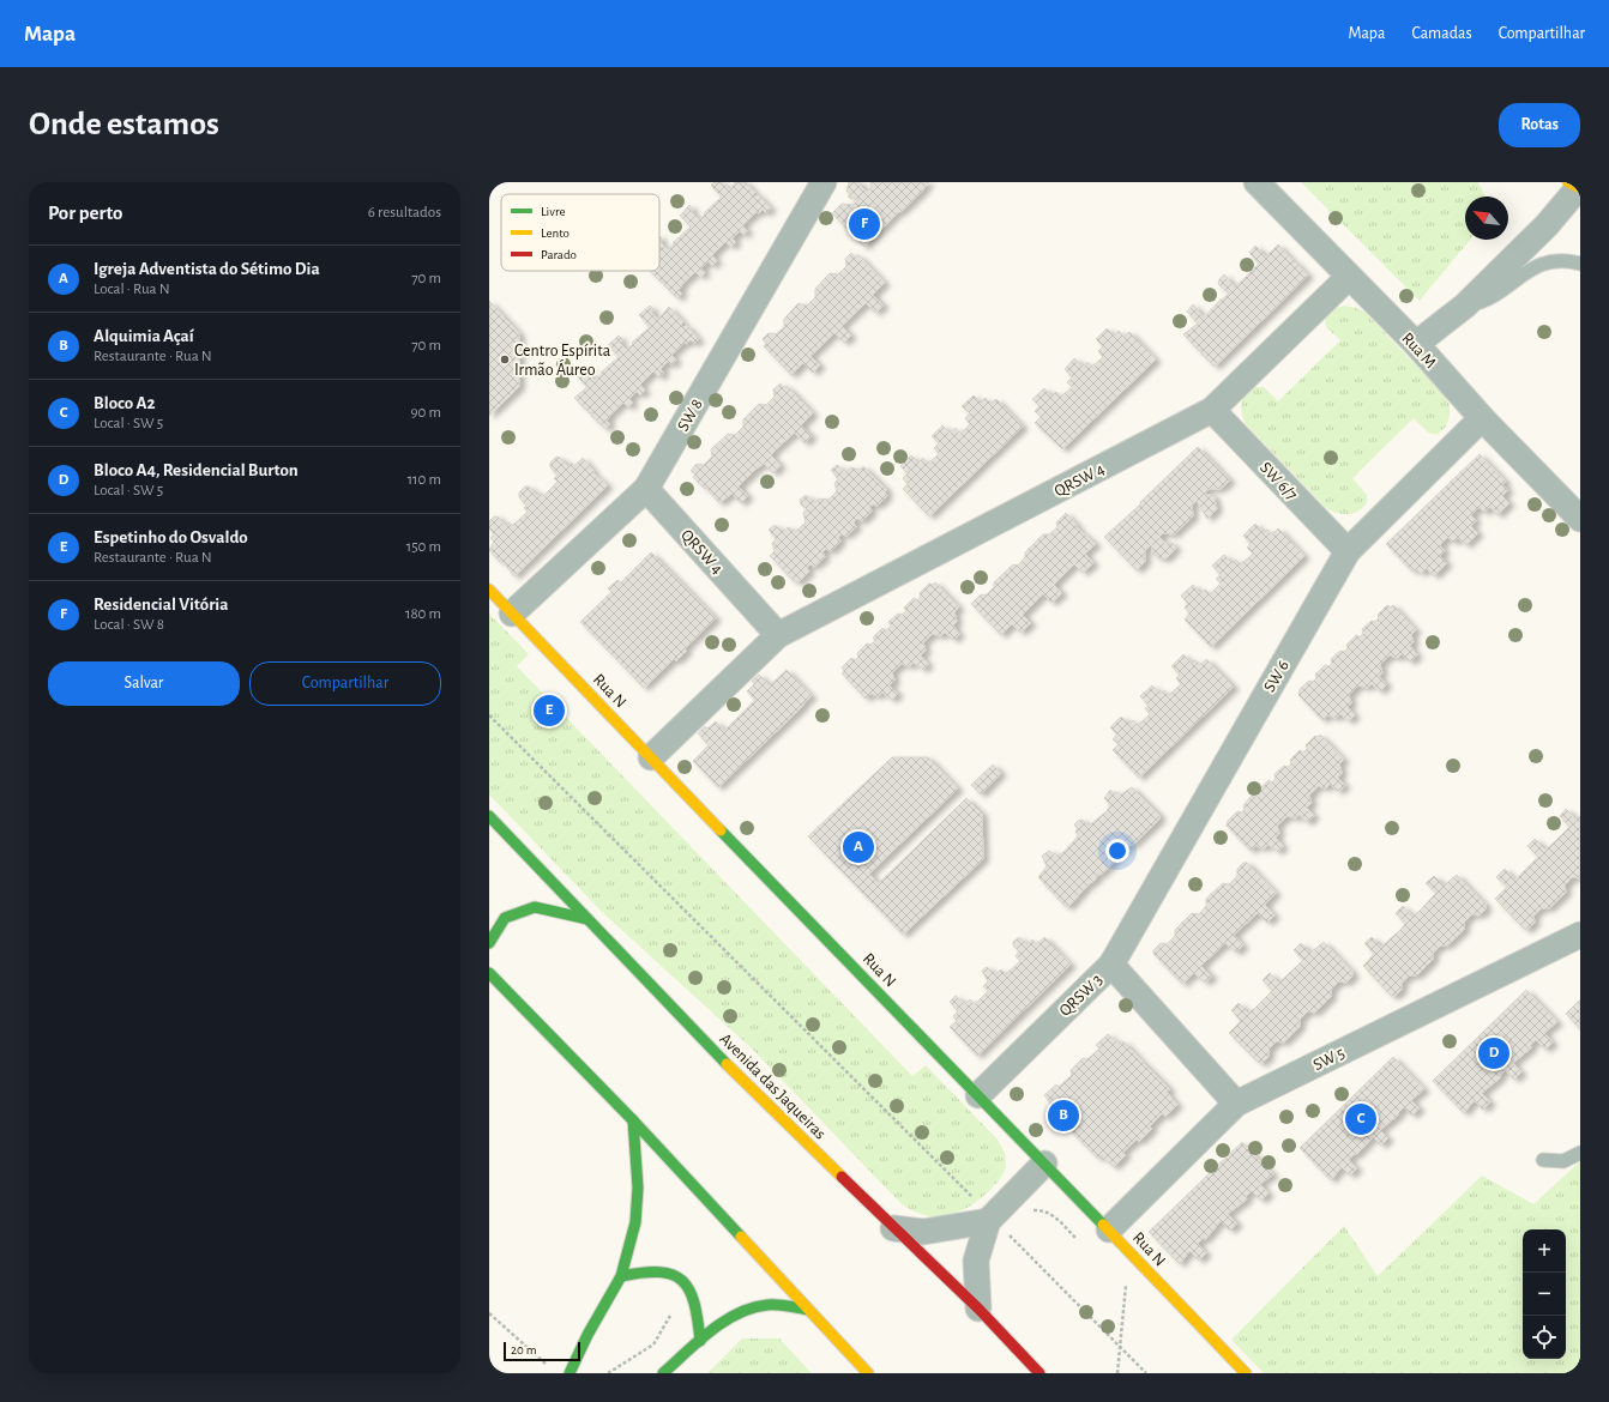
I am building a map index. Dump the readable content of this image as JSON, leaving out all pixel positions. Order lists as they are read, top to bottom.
{
  "streets": {
    "main road": ["Rua N", "Avenida das Jaqueiras"],
    "street": [
      "Rua M",
      "SW 8",
      "QRSW 4",
      "SW 6/7",
      "SW 6",
      "QRSW 3",
      "SW 5"
    ]
  },
  "crossings": [
    ["Rua M", "QRSW 4"],
    ["Rua M", "SW 6"],
    ["SW 8", "QRSW 4"],
    ["SW 8", "Rua N"],
    ["QRSW 4", "SW 6/7"],
    ["QRSW 4", "Rua N"],
    ["SW 6/7", "SW 6"],
    ["SW 6", "QRSW 3"],
    ["Rua N", "QRSW 3"],
    ["Rua N", "SW 5"],
    ["QRSW 3", "SW 5"]
  ],
  "places": ["Centro Espírita Irmão Áureo"],
  "legend": ["Livre", "Lento", "Parado"],
  "scale_bar": "20 m",
  "north": "top left",
  "page": {
    "header": "Mapa",
    "nav": ["Mapa", "Camadas", "Compartilhar"],
    "buttons": [
      "Rotas",
      ["Salvar", "Compartilhar"]
    ],
    "title": "Onde estamos",
    "heading": ["Por perto", "6 resultados"],
    "pins": [
      "F",
      "E",
      "A",
      "D",
      "B",
      "C"
    ],
    "list": [
      {
        "mark": "A",
        "name": "Igreja Adventista do Sétimo Dia",
        "note": "Local · Rua N",
        "value": "70 m"
      },
      {
        "mark": "B",
        "name": "Alquimia Açaí",
        "note": "Restaurante · Rua N",
        "value": "70 m"
      },
      {
        "mark": "C",
        "name": "Bloco A2",
        "note": "Local · SW 5",
        "value": "90 m"
      },
      {
        "mark": "D",
        "name": "Bloco A4, Residencial Burton",
        "note": "Local · SW 5",
        "value": "110 m"
      },
      {
        "mark": "E",
        "name": "Espetinho do Osvaldo",
        "note": "Restaurante · Rua N",
        "value": "150 m"
      },
      {
        "mark": "F",
        "name": "Residencial Vitória",
        "note": "Local · SW 8",
        "value": "180 m"
      }
    ],
    "map_buttons": ["+", "−"],
    "scale": "20 m"
  }
}
